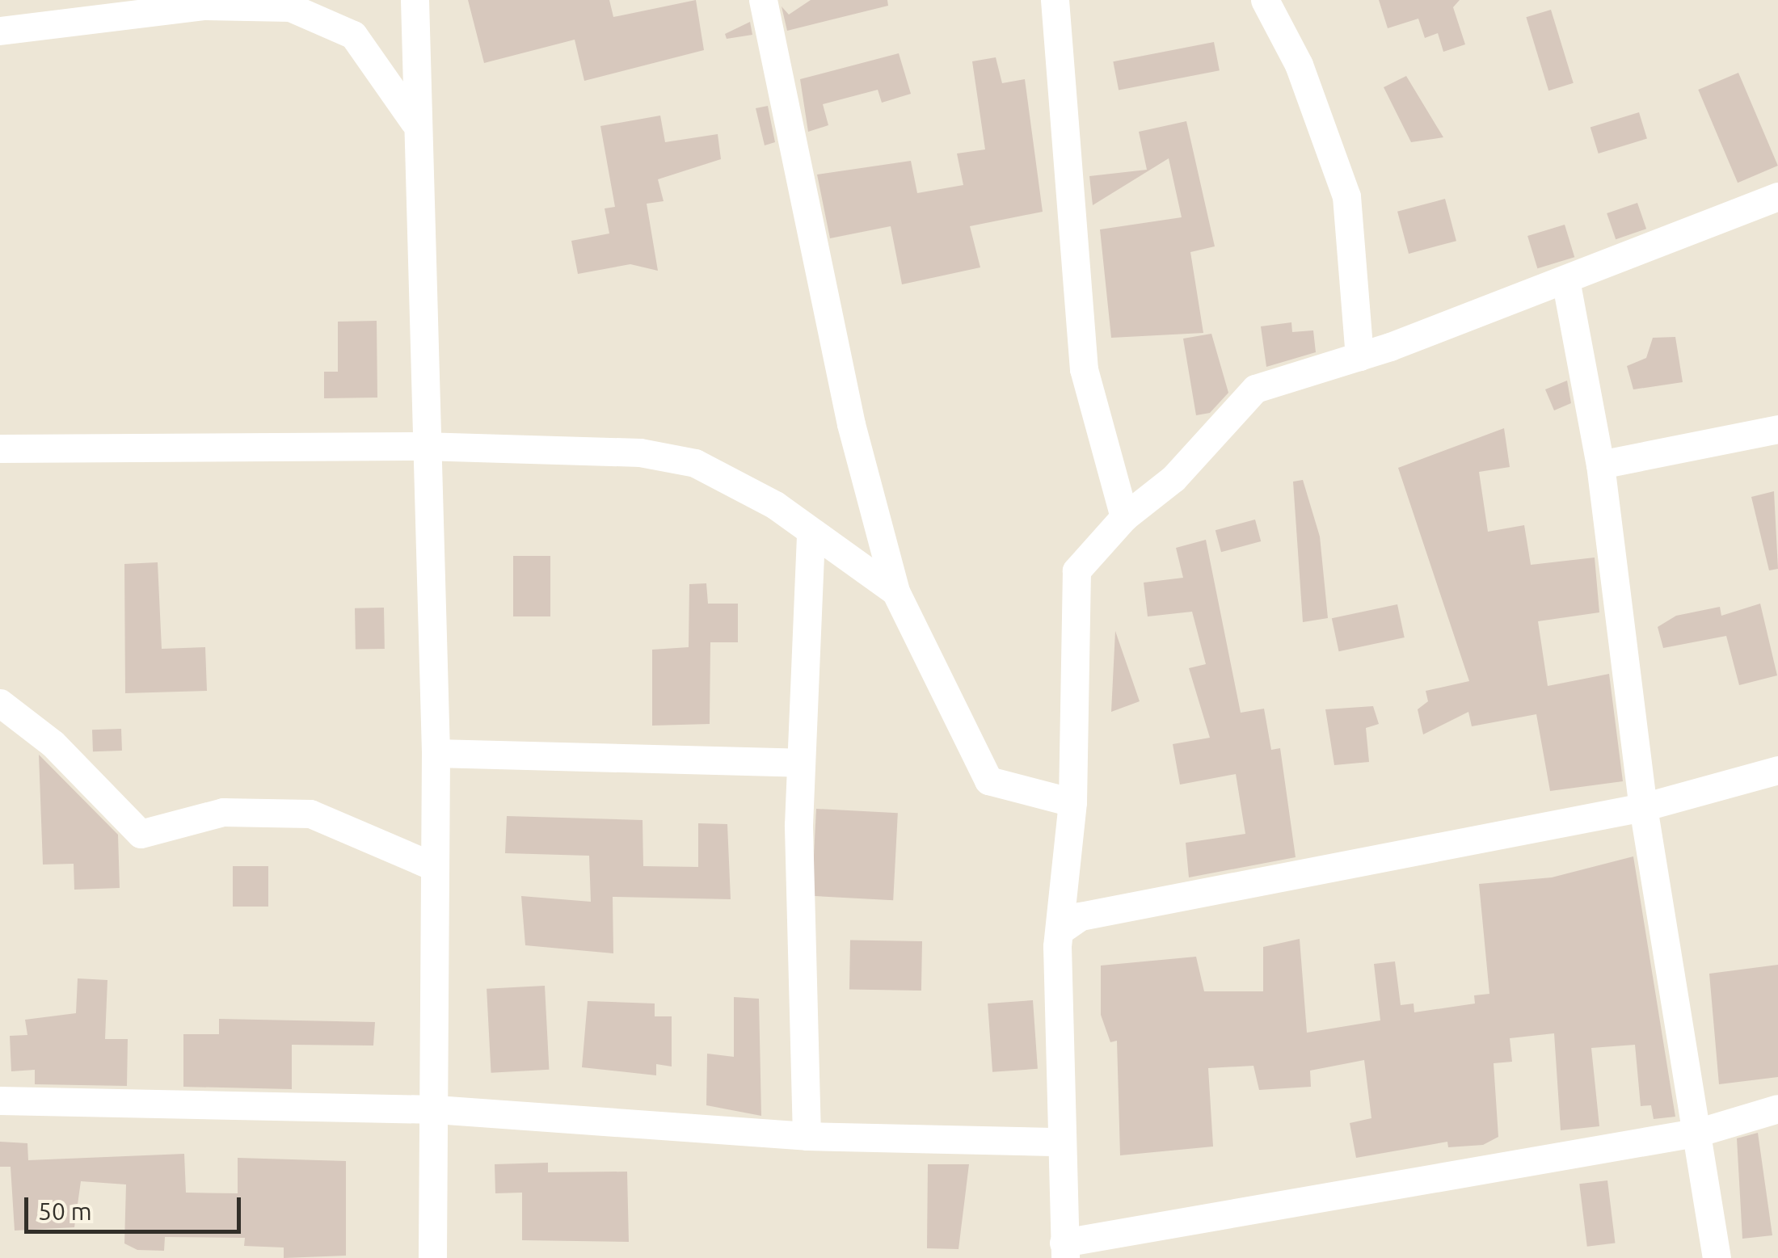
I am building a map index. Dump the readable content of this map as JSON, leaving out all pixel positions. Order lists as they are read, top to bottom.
{
  "scale_bar": "50 m"
}
